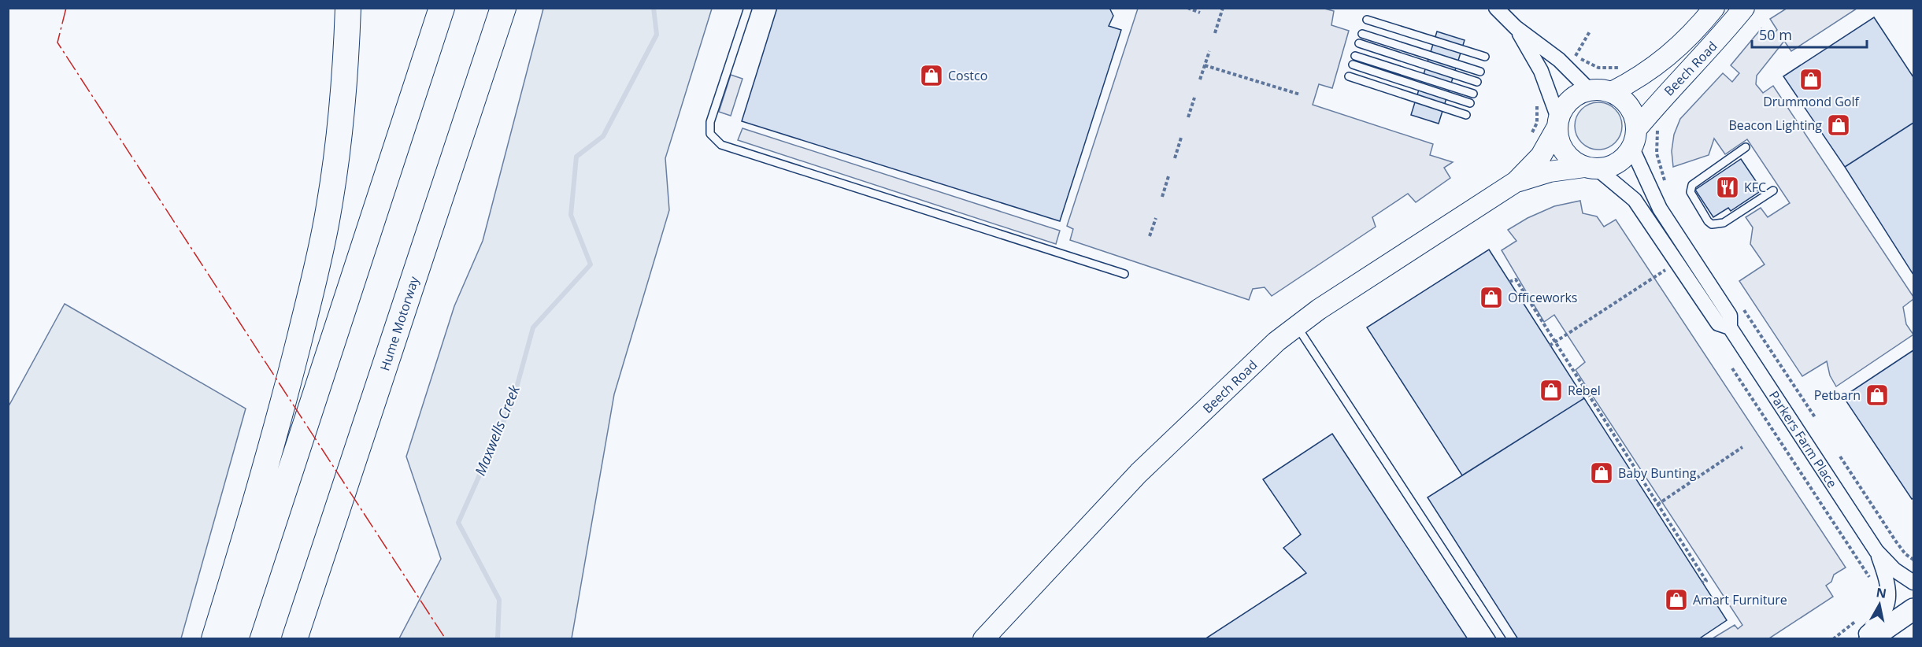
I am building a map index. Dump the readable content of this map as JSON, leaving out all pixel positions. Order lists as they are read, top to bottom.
{
  "streets": {
    "highway": ["Hume Motorway"],
    "main road": ["Beech Road"],
    "street": ["Parkers Farm Place"]
  },
  "crossings": [
    ["Beech Road", "Parkers Farm Place"]
  ],
  "water": ["Maxwells Creek"],
  "places": {
    "shop": [
      "Costco",
      "Drummond Golf",
      "Beacon Lighting",
      "Officeworks",
      "Rebel",
      "Petbarn",
      "Baby Bunting",
      "Amart Furniture"
    ],
    "restaurant": ["KFC"]
  },
  "scale_bar": "50 m",
  "north": "top"
}
